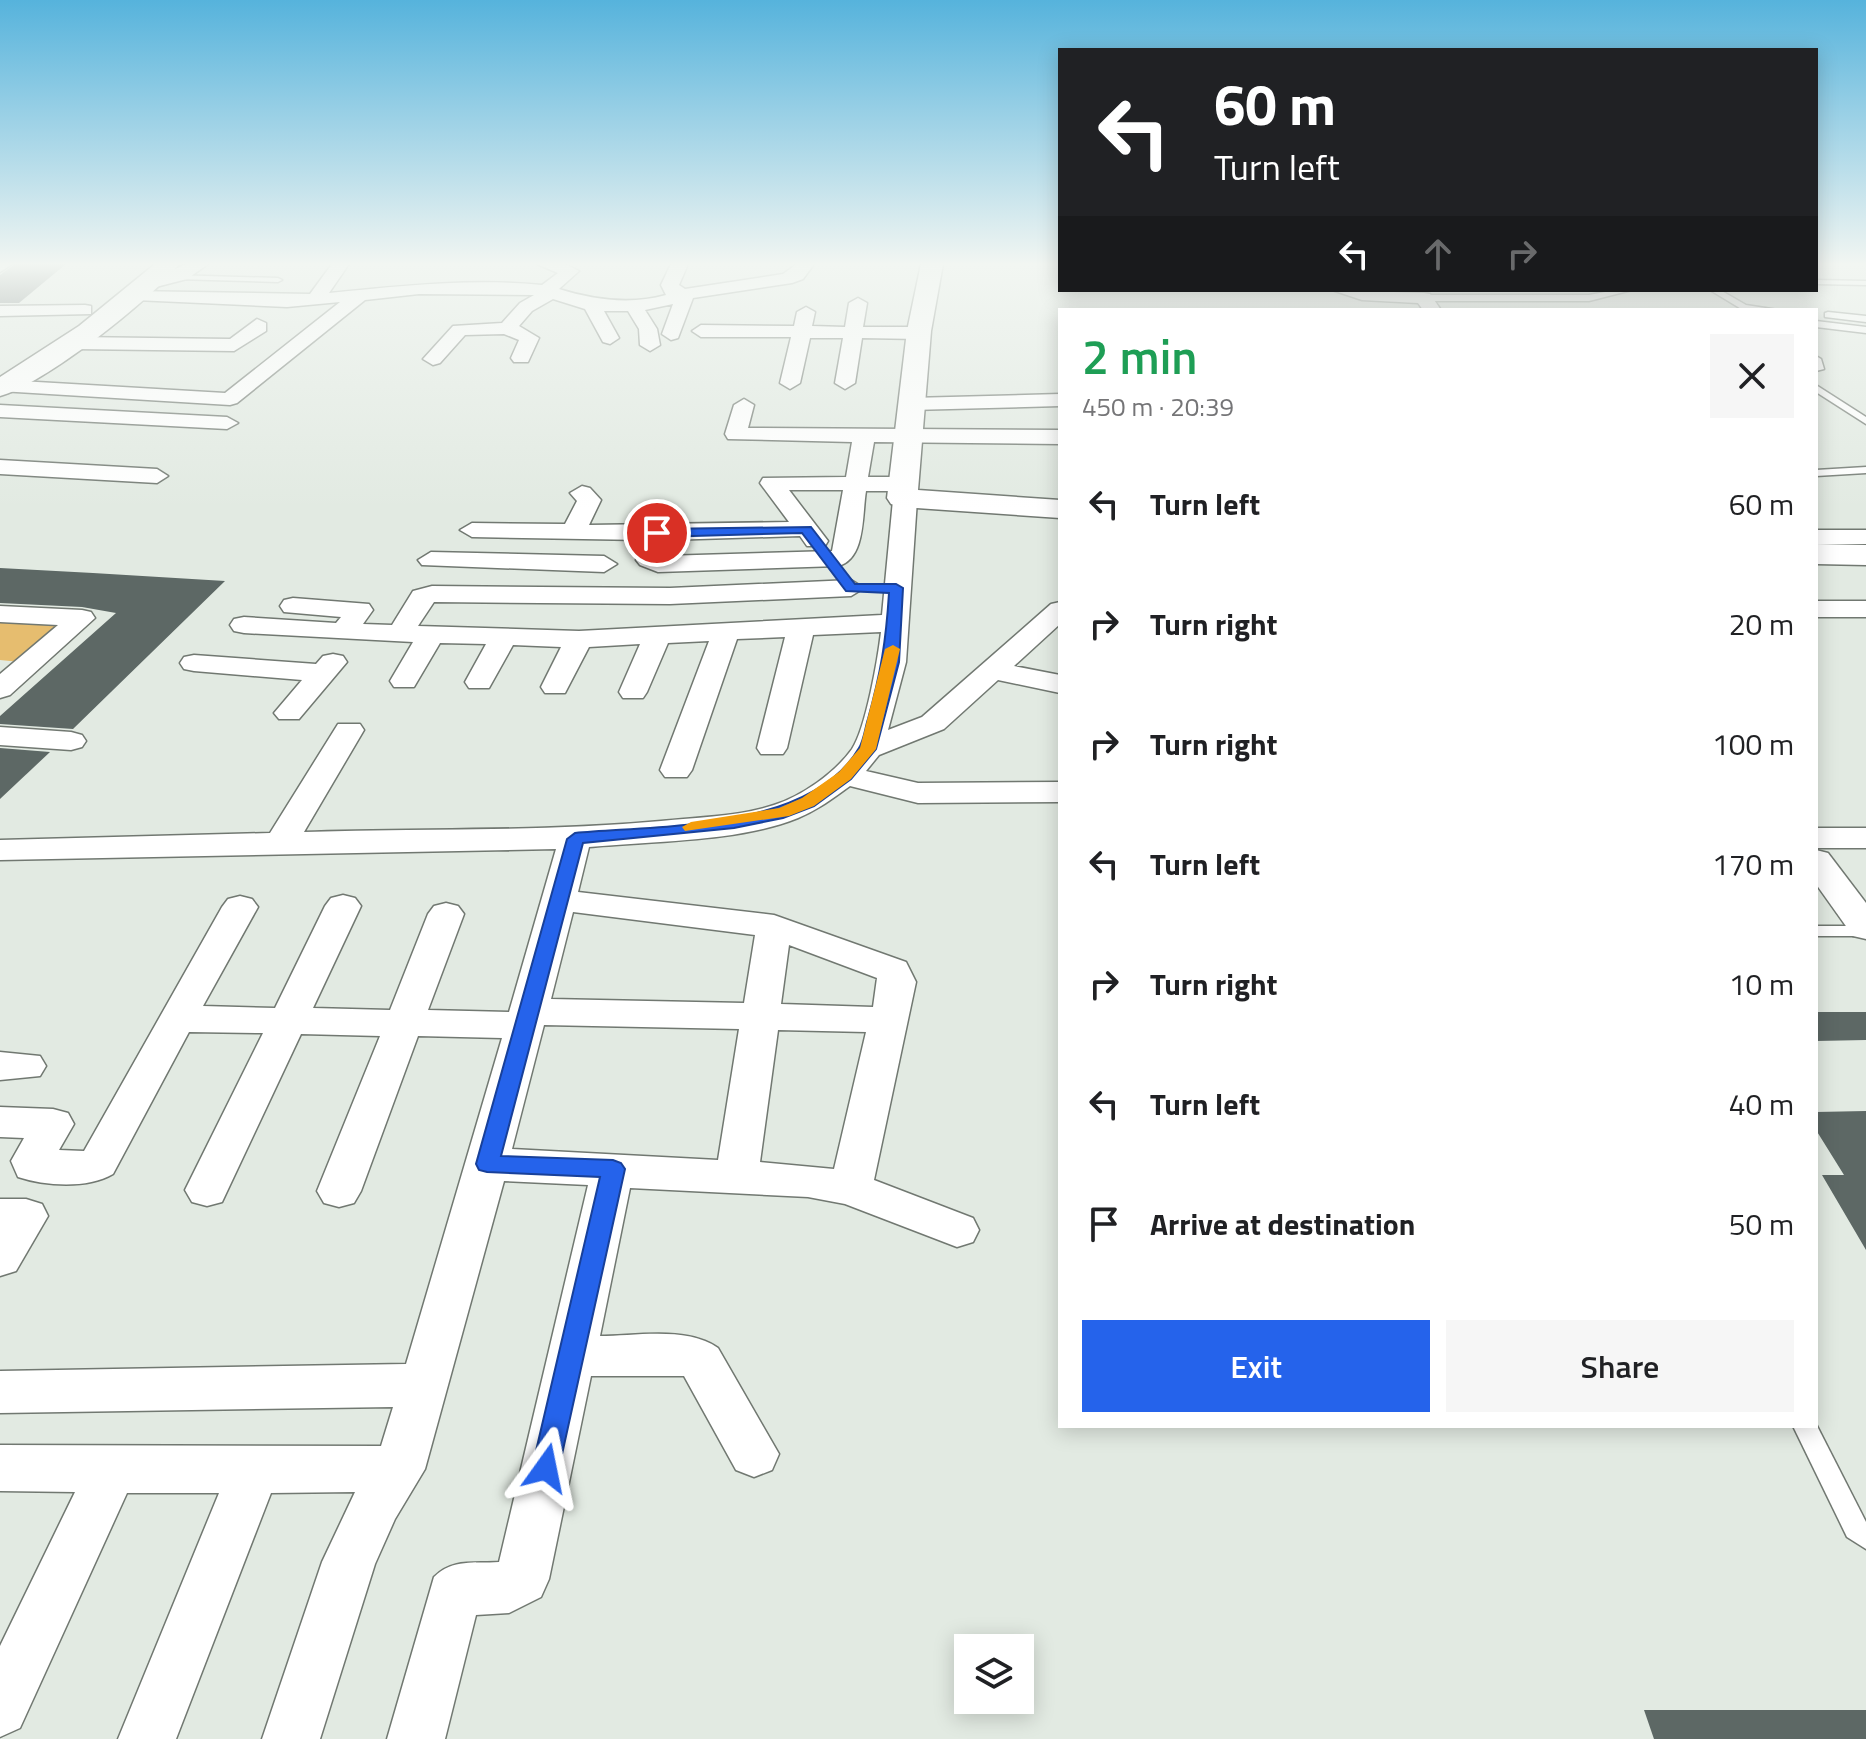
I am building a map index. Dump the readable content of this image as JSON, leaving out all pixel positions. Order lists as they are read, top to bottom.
{
  "page": {
    "turn": ["60 m", "Turn left"],
    "heading": ["2 min", "450 m · 20:39"],
    "list": [
      {
        "name": "Turn left",
        "value": "60 m"
      },
      {
        "name": "Turn right",
        "value": "20 m"
      },
      {
        "name": "Turn right",
        "value": "100 m"
      },
      {
        "name": "Turn left",
        "value": "170 m"
      },
      {
        "name": "Turn right",
        "value": "10 m"
      },
      {
        "name": "Turn left",
        "value": "40 m"
      },
      {
        "name": "Arrive at destination",
        "value": "50 m"
      }
    ],
    "buttons": ["Exit", "Share"]
  }
}
